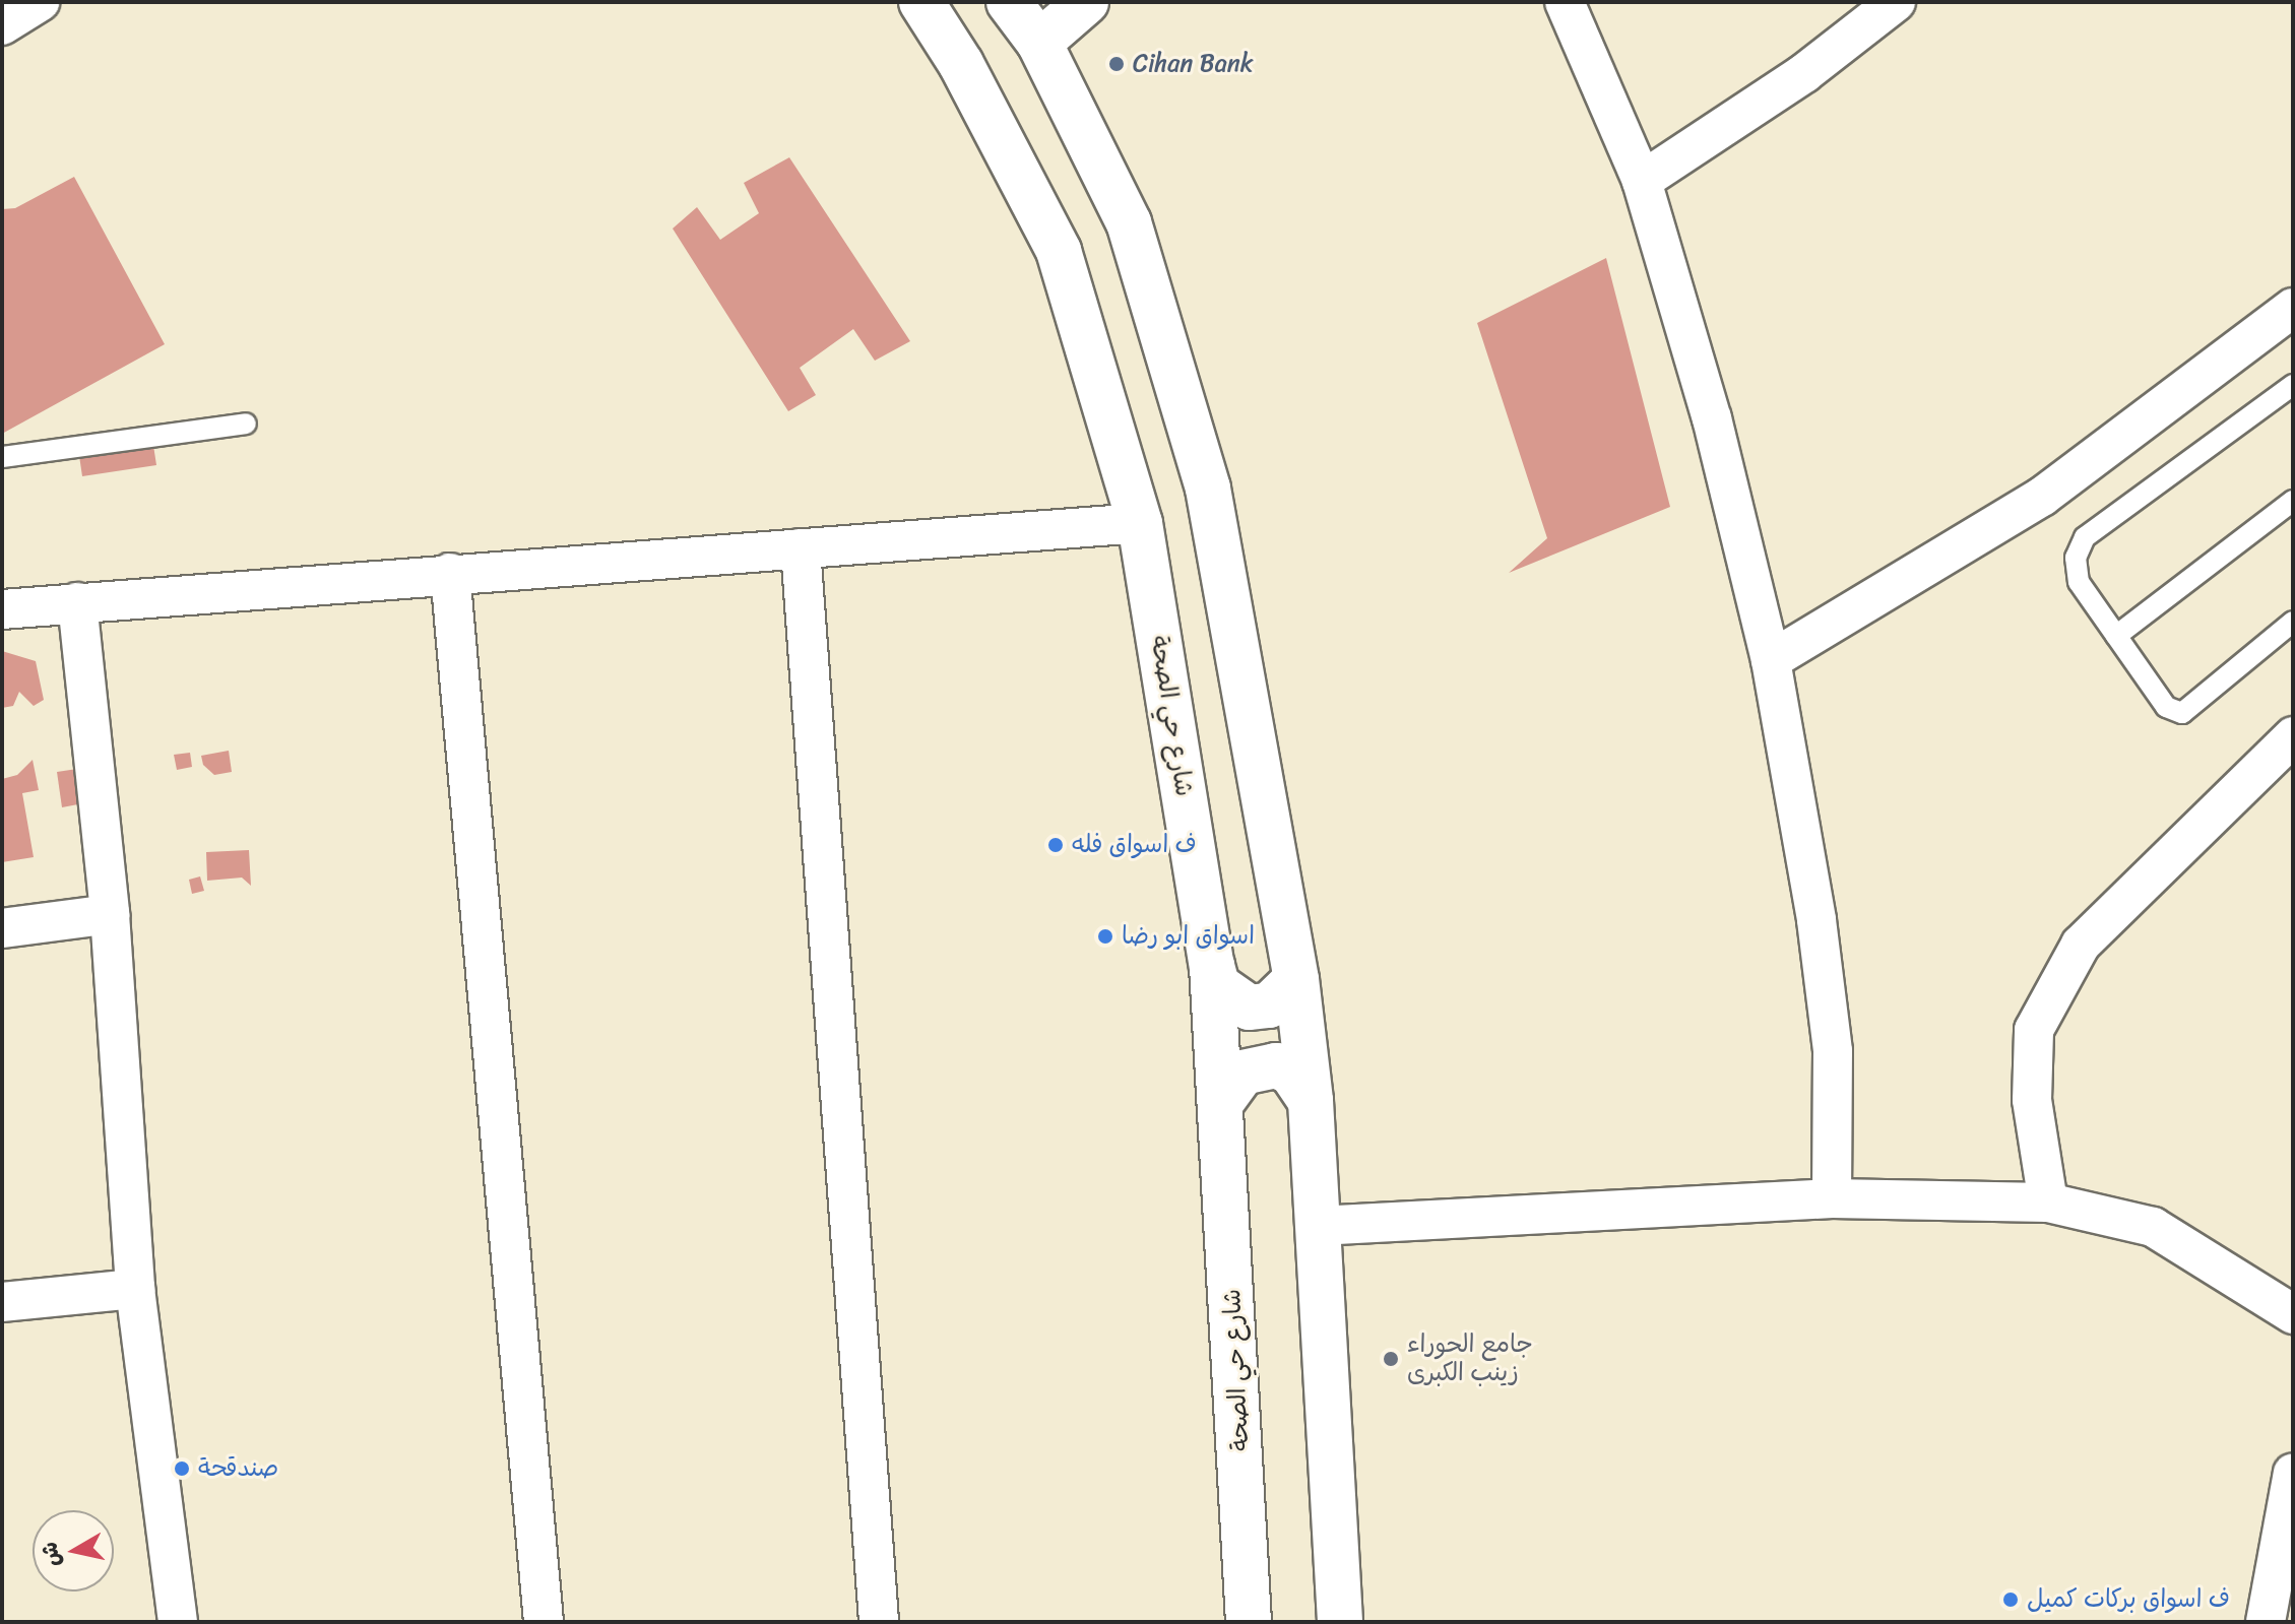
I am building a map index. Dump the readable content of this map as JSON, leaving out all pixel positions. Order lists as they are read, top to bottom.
{
  "streets": {
    "main road": ["شارع حي الصحة"]
  },
  "places": [
    "Cihan Bank",
    "ف اسواق فله",
    "اسواق ابو رضا",
    "جامع الحوراء زينب الكبرى",
    "صندقحة",
    "ف اسواق بركات كميل"
  ],
  "north": "left"
}
